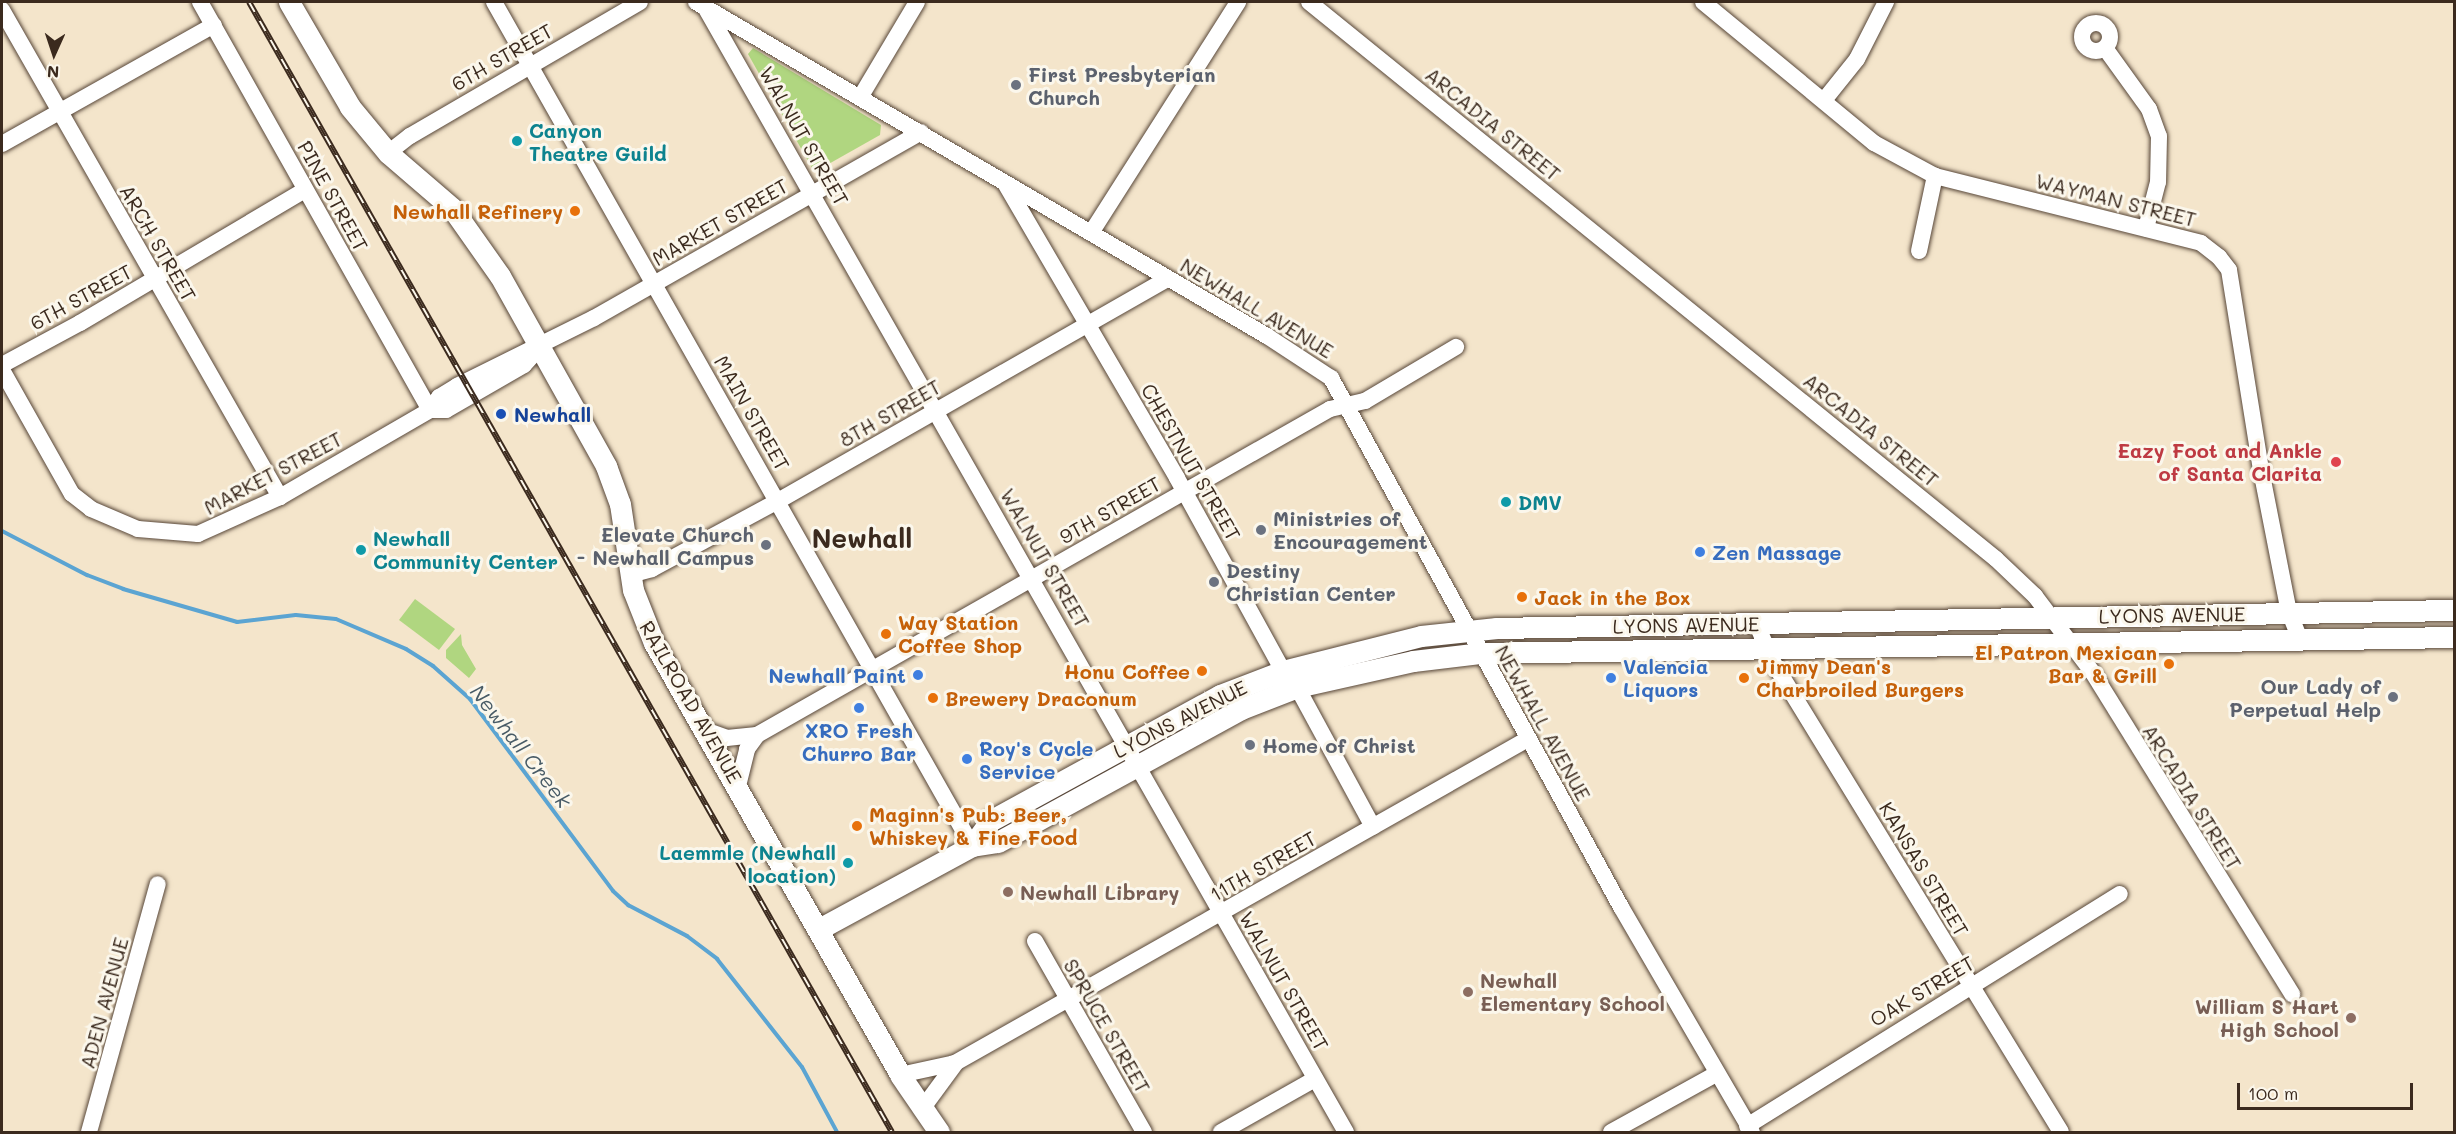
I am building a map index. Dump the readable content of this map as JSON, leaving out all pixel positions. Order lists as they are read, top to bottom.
{
  "streets": {
    "main road": ["LYONS AVENUE", "RAILROAD AVENUE"],
    "street": [
      "6TH STREET",
      "ARCADIA STREET",
      "WALNUT STREET",
      "PINE STREET",
      "WAYMAN STREET",
      "MARKET STREET",
      "ARCH STREET",
      "NEWHALL AVENUE",
      "MAIN STREET",
      "8TH STREET",
      "CHESTNUT STREET",
      "9TH STREET",
      "11TH STREET",
      "KANSAS STREET",
      "OAK STREET",
      "ADEN AVENUE",
      "SPRUCE STREET"
    ]
  },
  "crossings": [
    ["6TH STREET", "PINE STREET"],
    ["6TH STREET", "ARCH STREET"],
    ["6TH STREET", "MAIN STREET"],
    ["6TH STREET", "RAILROAD AVENUE"],
    ["ARCADIA STREET", "LYONS AVENUE"],
    ["WALNUT STREET", "MARKET STREET"],
    ["WALNUT STREET", "NEWHALL AVENUE"],
    ["WALNUT STREET", "8TH STREET"],
    ["WALNUT STREET", "9TH STREET"],
    ["WALNUT STREET", "LYONS AVENUE"],
    ["WALNUT STREET", "11TH STREET"],
    ["PINE STREET", "MARKET STREET"],
    ["WAYMAN STREET", "LYONS AVENUE"],
    ["MARKET STREET", "ARCH STREET"],
    ["MARKET STREET", "NEWHALL AVENUE"],
    ["MARKET STREET", "MAIN STREET"],
    ["MARKET STREET", "RAILROAD AVENUE"],
    ["NEWHALL AVENUE", "8TH STREET"],
    ["NEWHALL AVENUE", "CHESTNUT STREET"],
    ["NEWHALL AVENUE", "9TH STREET"],
    ["NEWHALL AVENUE", "LYONS AVENUE"],
    ["NEWHALL AVENUE", "11TH STREET"],
    ["NEWHALL AVENUE", "OAK STREET"],
    ["MAIN STREET", "8TH STREET"],
    ["MAIN STREET", "9TH STREET"],
    ["MAIN STREET", "LYONS AVENUE"],
    ["8TH STREET", "CHESTNUT STREET"],
    ["8TH STREET", "RAILROAD AVENUE"],
    ["CHESTNUT STREET", "9TH STREET"],
    ["CHESTNUT STREET", "LYONS AVENUE"],
    ["CHESTNUT STREET", "11TH STREET"],
    ["9TH STREET", "RAILROAD AVENUE"],
    ["LYONS AVENUE", "RAILROAD AVENUE"],
    ["LYONS AVENUE", "KANSAS STREET"],
    ["RAILROAD AVENUE", "11TH STREET"],
    ["11TH STREET", "SPRUCE STREET"],
    ["KANSAS STREET", "OAK STREET"]
  ],
  "districts": ["Newhall"],
  "water": ["Newhall Creek"],
  "places": [
    "First Presbyterian Church",
    "Canyon Theatre Guild",
    "Newhall Refinery",
    "Newhall",
    "Eazy Foot and Ankle of Santa Clarita",
    "DMV",
    "Ministries of Encouragement",
    "Elevate Church - Newhall Campus",
    "Newhall Community Center",
    "Zen Massage",
    "Destiny Christian Center",
    "Jack in the Box",
    "Way Station Coffee Shop",
    "El Patron Mexican Bar & Grill",
    "Honu Coffee",
    "Newhall Paint",
    "Valencia Liquors",
    "Jimmy Dean's Charbroiled Burgers",
    "Our Lady of Perpetual Help",
    "Brewery Draconum",
    "XRO Fresh Churro Bar",
    "Home of Christ",
    "Roy's Cycle Service",
    "Maginn's Pub: Beer, Whiskey & Fine Food",
    "Laemmle (Newhall location)",
    "Newhall Library",
    "Newhall Elementary School",
    "William S Hart High School"
  ],
  "scale_bar": "100 m",
  "north": "bottom"
}
